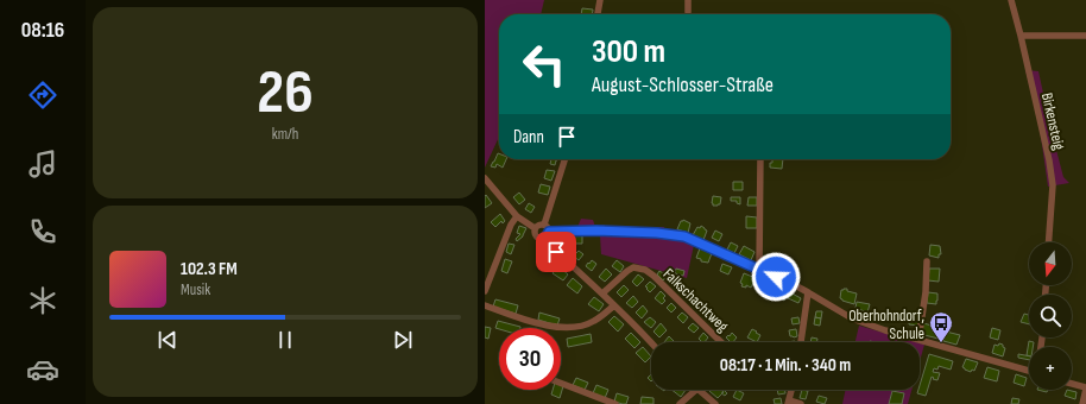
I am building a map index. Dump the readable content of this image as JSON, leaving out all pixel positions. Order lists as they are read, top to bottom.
{
  "streets": {
    "street": ["Birkensteig", "Falkschachtweg"]
  },
  "places": {
    "bus stop": ["Oberhohndorf, Schule"]
  },
  "north": "bottom",
  "page": {
    "tabs": "08:16",
    "tile": ["26", "km/h"],
    "turn": ["300 m", "August-Schlosser-Straße"],
    "then": "Dann",
    "map_buttons": "+",
    "song": ["102.3 FM", "Musik"],
    "limit": "30",
    "trip": "08:17 · 1 Min. · 340 m"
  }
}
